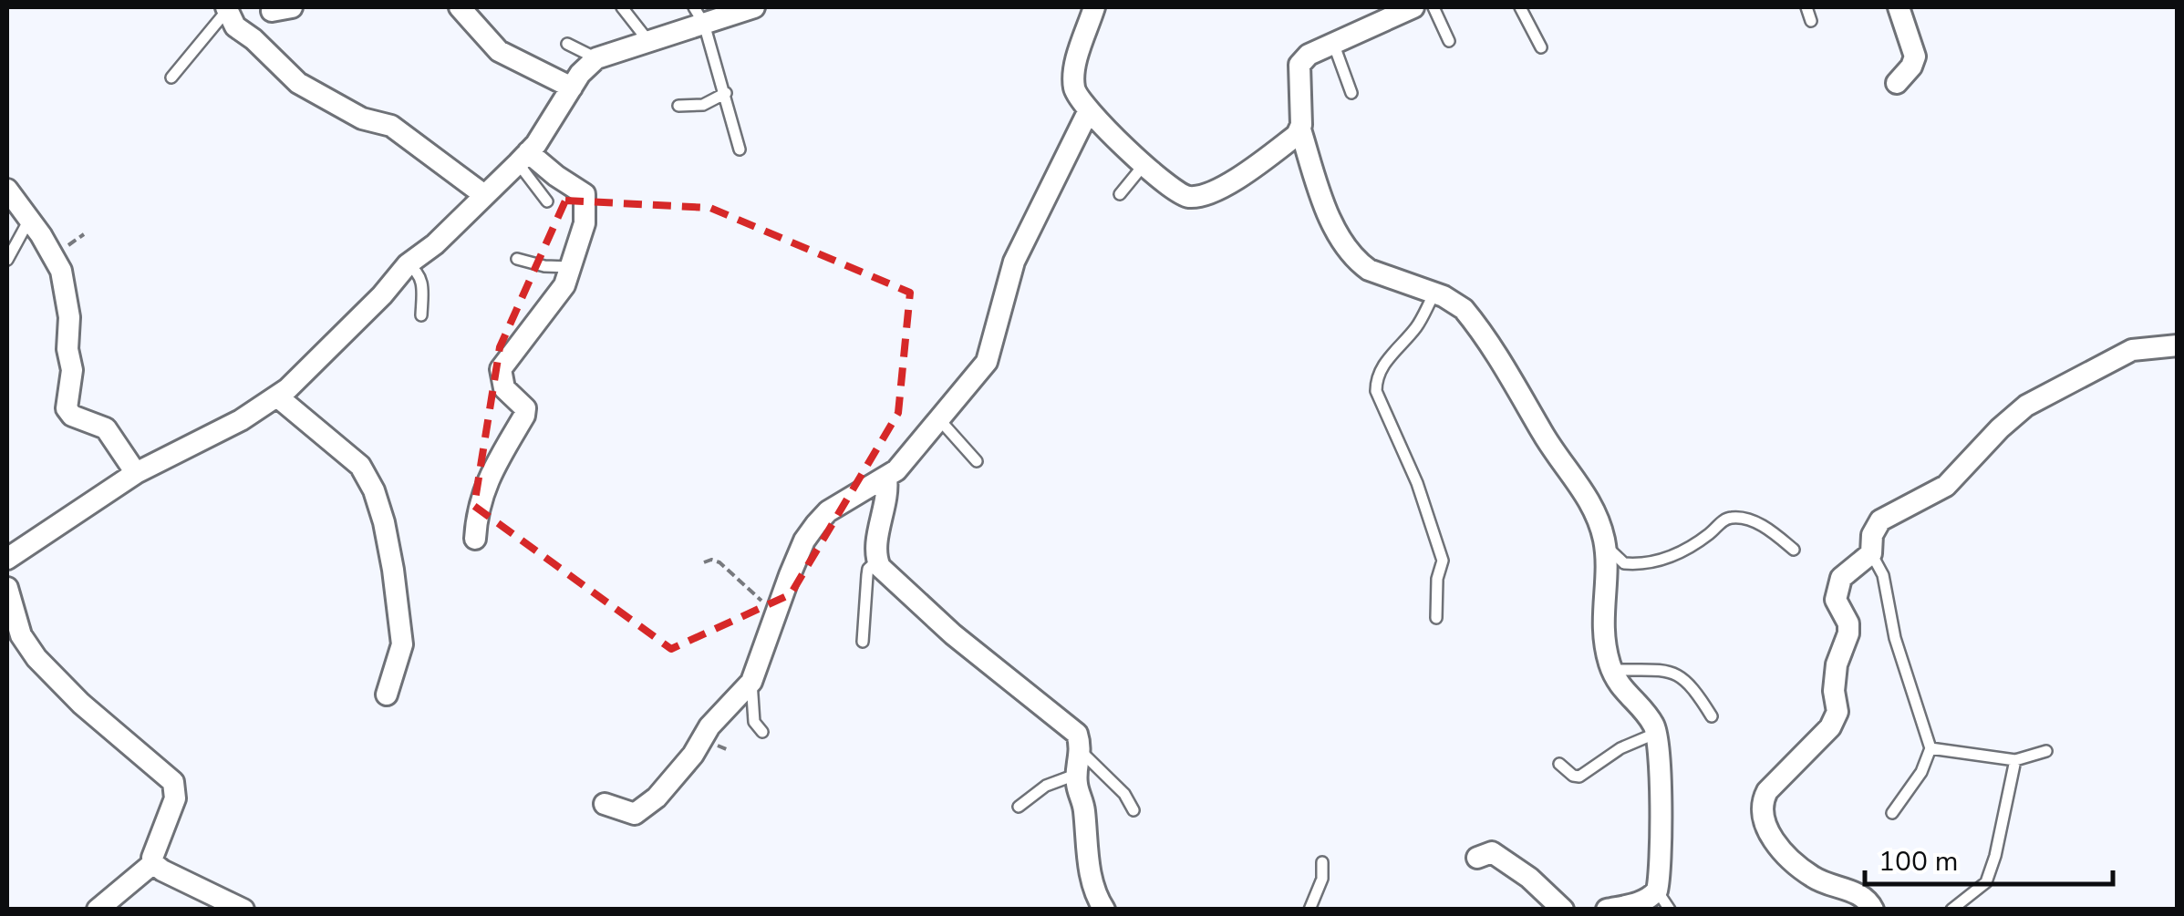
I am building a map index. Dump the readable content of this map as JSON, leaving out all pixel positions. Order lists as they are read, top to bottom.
{
  "scale_bar": "100 m"
}
